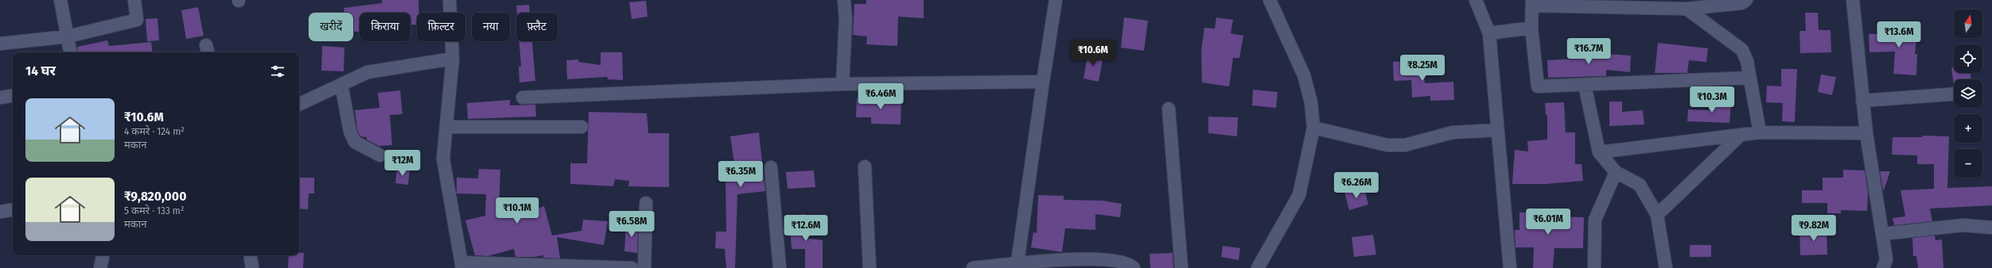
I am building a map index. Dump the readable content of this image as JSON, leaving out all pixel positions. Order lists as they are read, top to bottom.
{
  "north": "top",
  "page": {
    "map_buttons": ["+", "−"],
    "chip": [
      "खरीदें",
      "किराया",
      "फ़िल्टर",
      "नया",
      "फ़्लैट"
    ],
    "price": [
      "₹13.6M",
      "₹16.7M",
      "₹10.6M",
      "₹8.25M",
      "₹6.46M",
      "₹10.3M",
      "₹12M",
      "₹6.35M",
      "₹6.26M",
      "₹10.1M",
      "₹6.01M",
      "₹6.58M",
      "₹12.6M",
      "₹9.82M"
    ],
    "heading": "14 घर",
    "list": [
      {
        "name": "₹10.6M",
        "note": "4 कमरे · 124 m² · मकान"
      },
      {
        "name": "₹9,820,000",
        "note": "5 कमरे · 133 m² · मकान"
      }
    ]
  }
}
